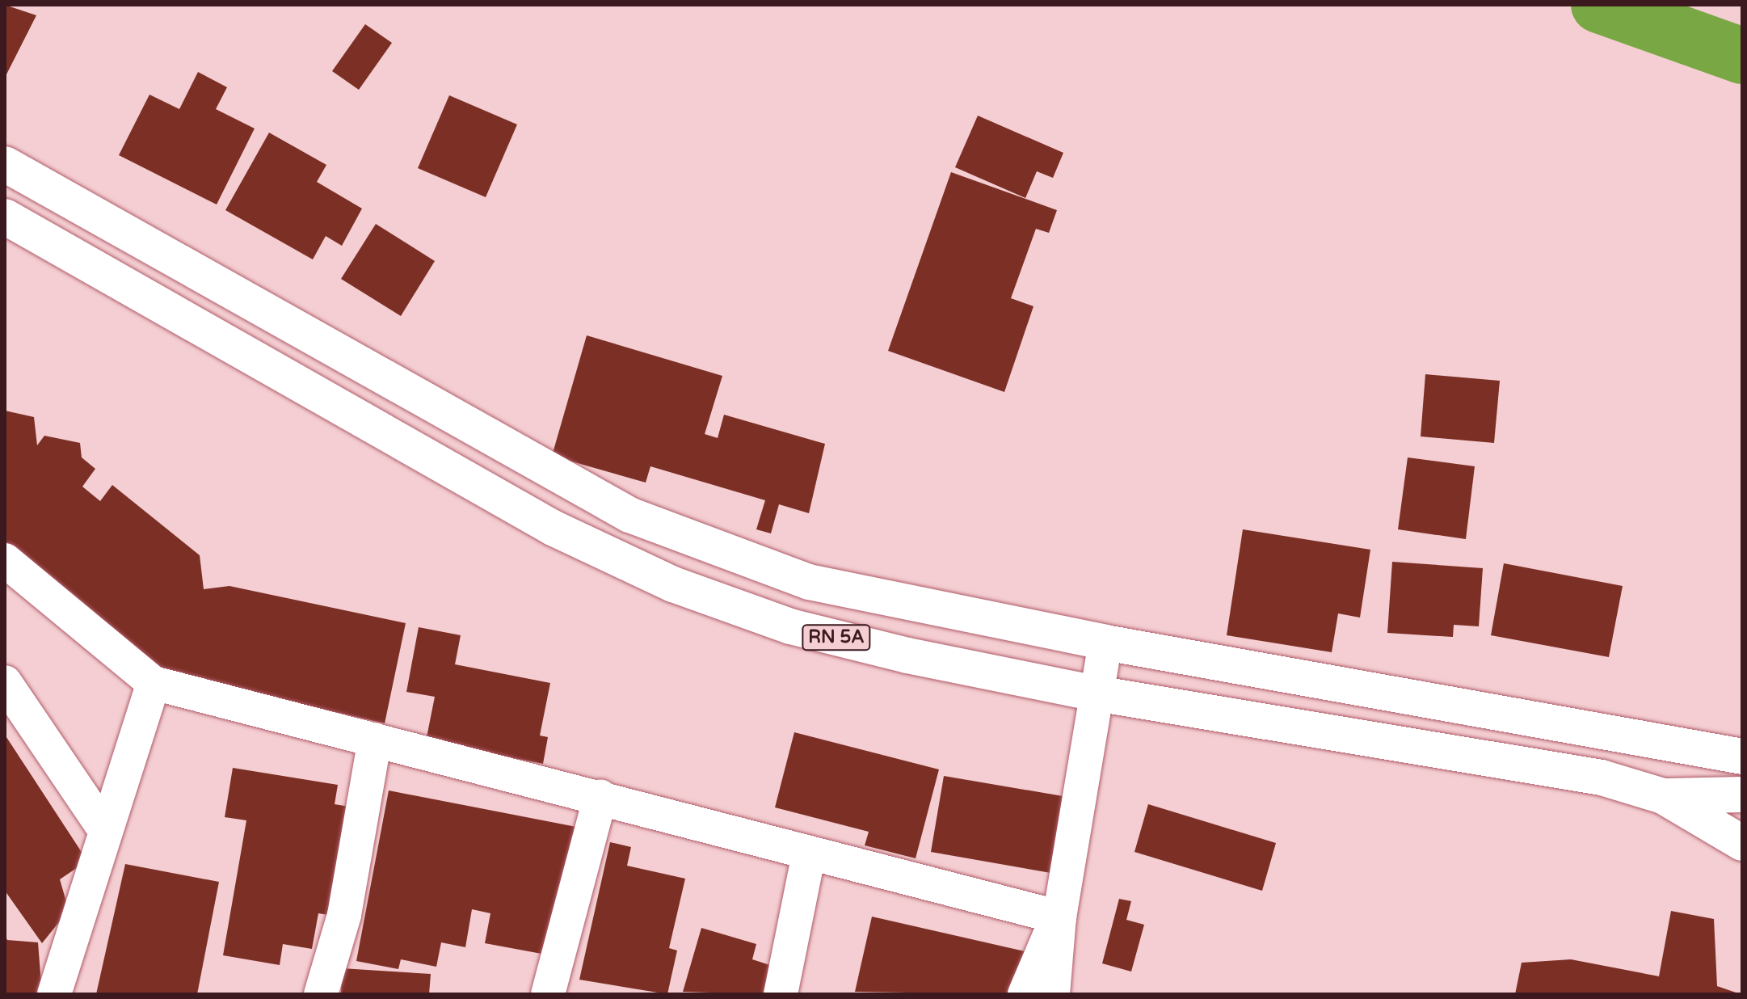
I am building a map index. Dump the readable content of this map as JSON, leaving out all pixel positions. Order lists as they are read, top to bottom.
{
  "streets": {
    "main road": ["RN 5A"]
  }
}
